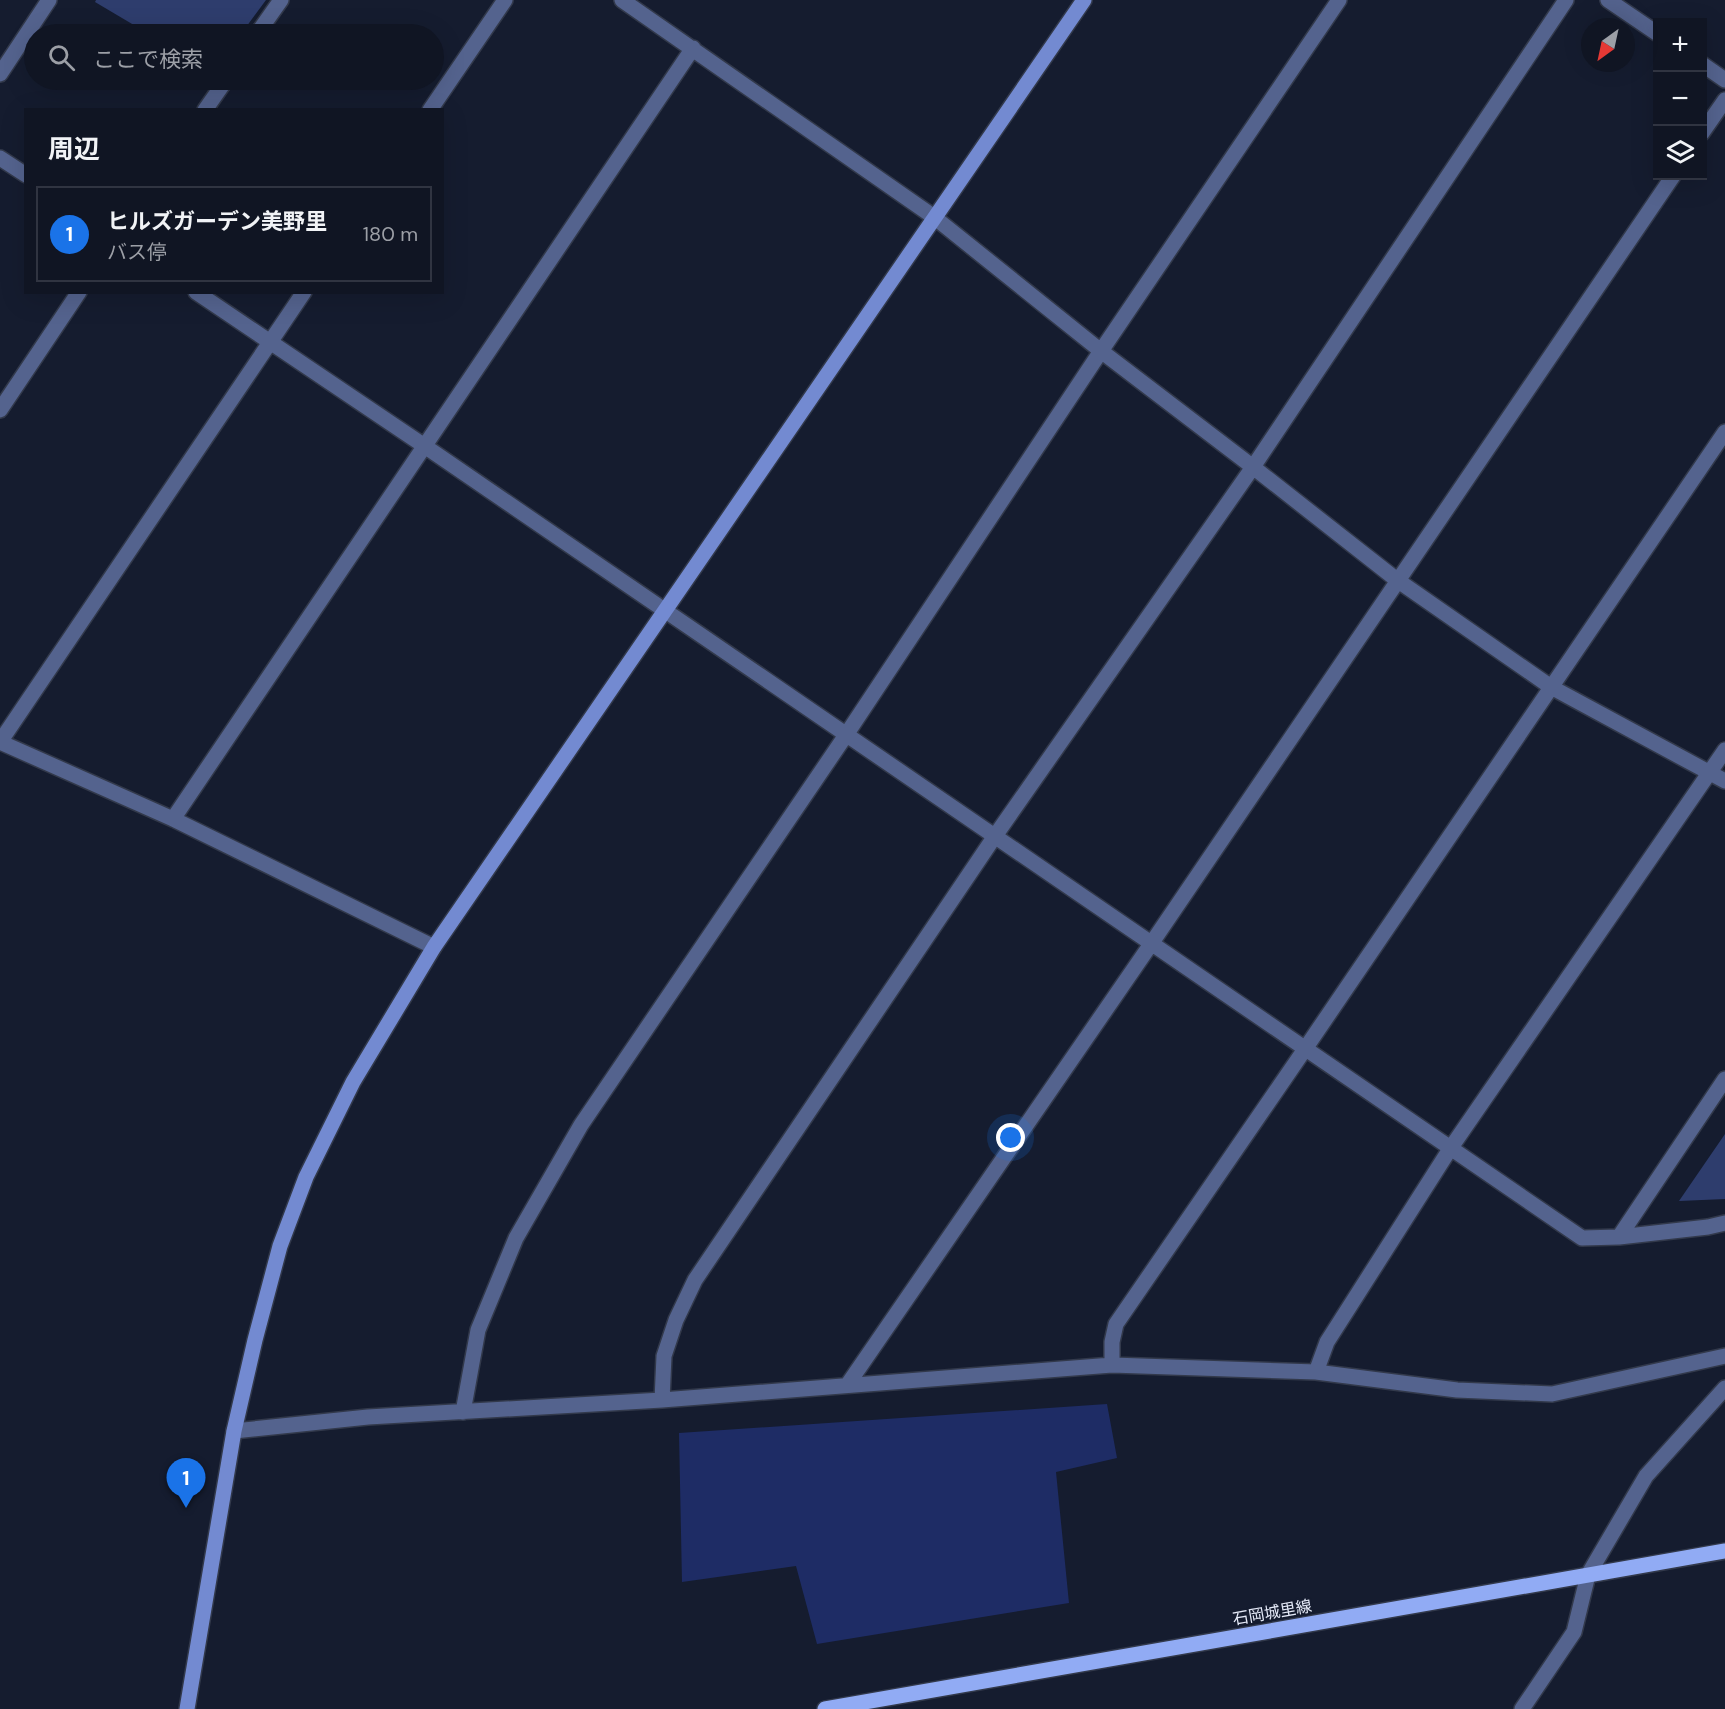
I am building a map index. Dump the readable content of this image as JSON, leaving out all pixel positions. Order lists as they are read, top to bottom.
{
  "streets": {
    "main road": ["石岡城里線"]
  },
  "north": "bottom left",
  "page": {
    "map_buttons": ["+", "−"],
    "search": "ここで検索",
    "heading": "周辺",
    "list": [
      {
        "mark": "1",
        "name": "ヒルズガーデン美野里",
        "note": "バス停",
        "value": "180 m"
      }
    ],
    "pins": "1"
  }
}
